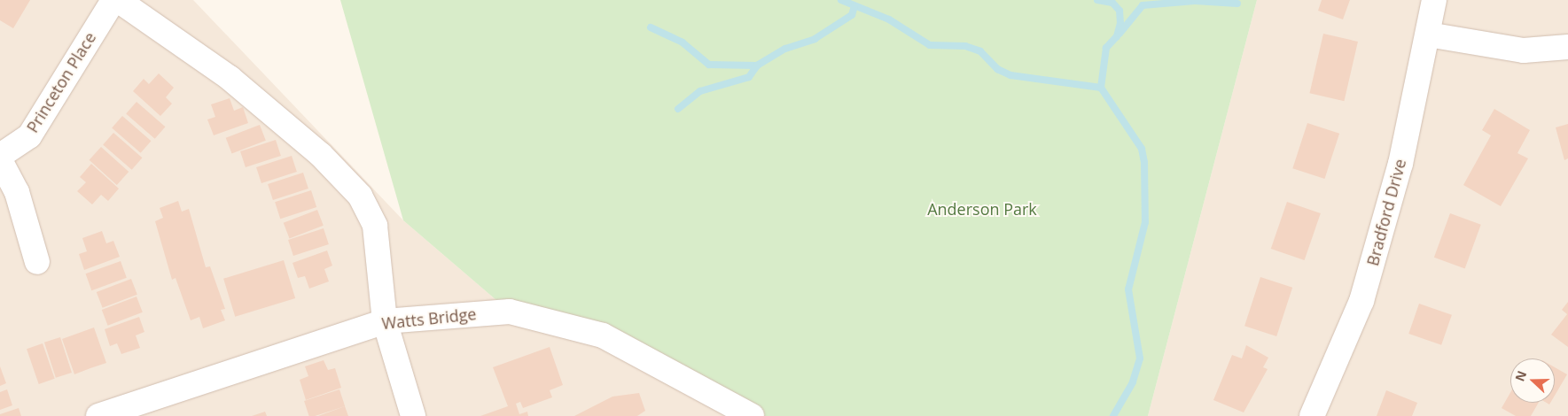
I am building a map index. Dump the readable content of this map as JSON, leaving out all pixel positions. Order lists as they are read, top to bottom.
{
  "streets": {
    "street": ["Princeton Place", "Bradford Drive", "Watts Bridge"]
  },
  "parks": ["Anderson Park"],
  "north": "left"
}
